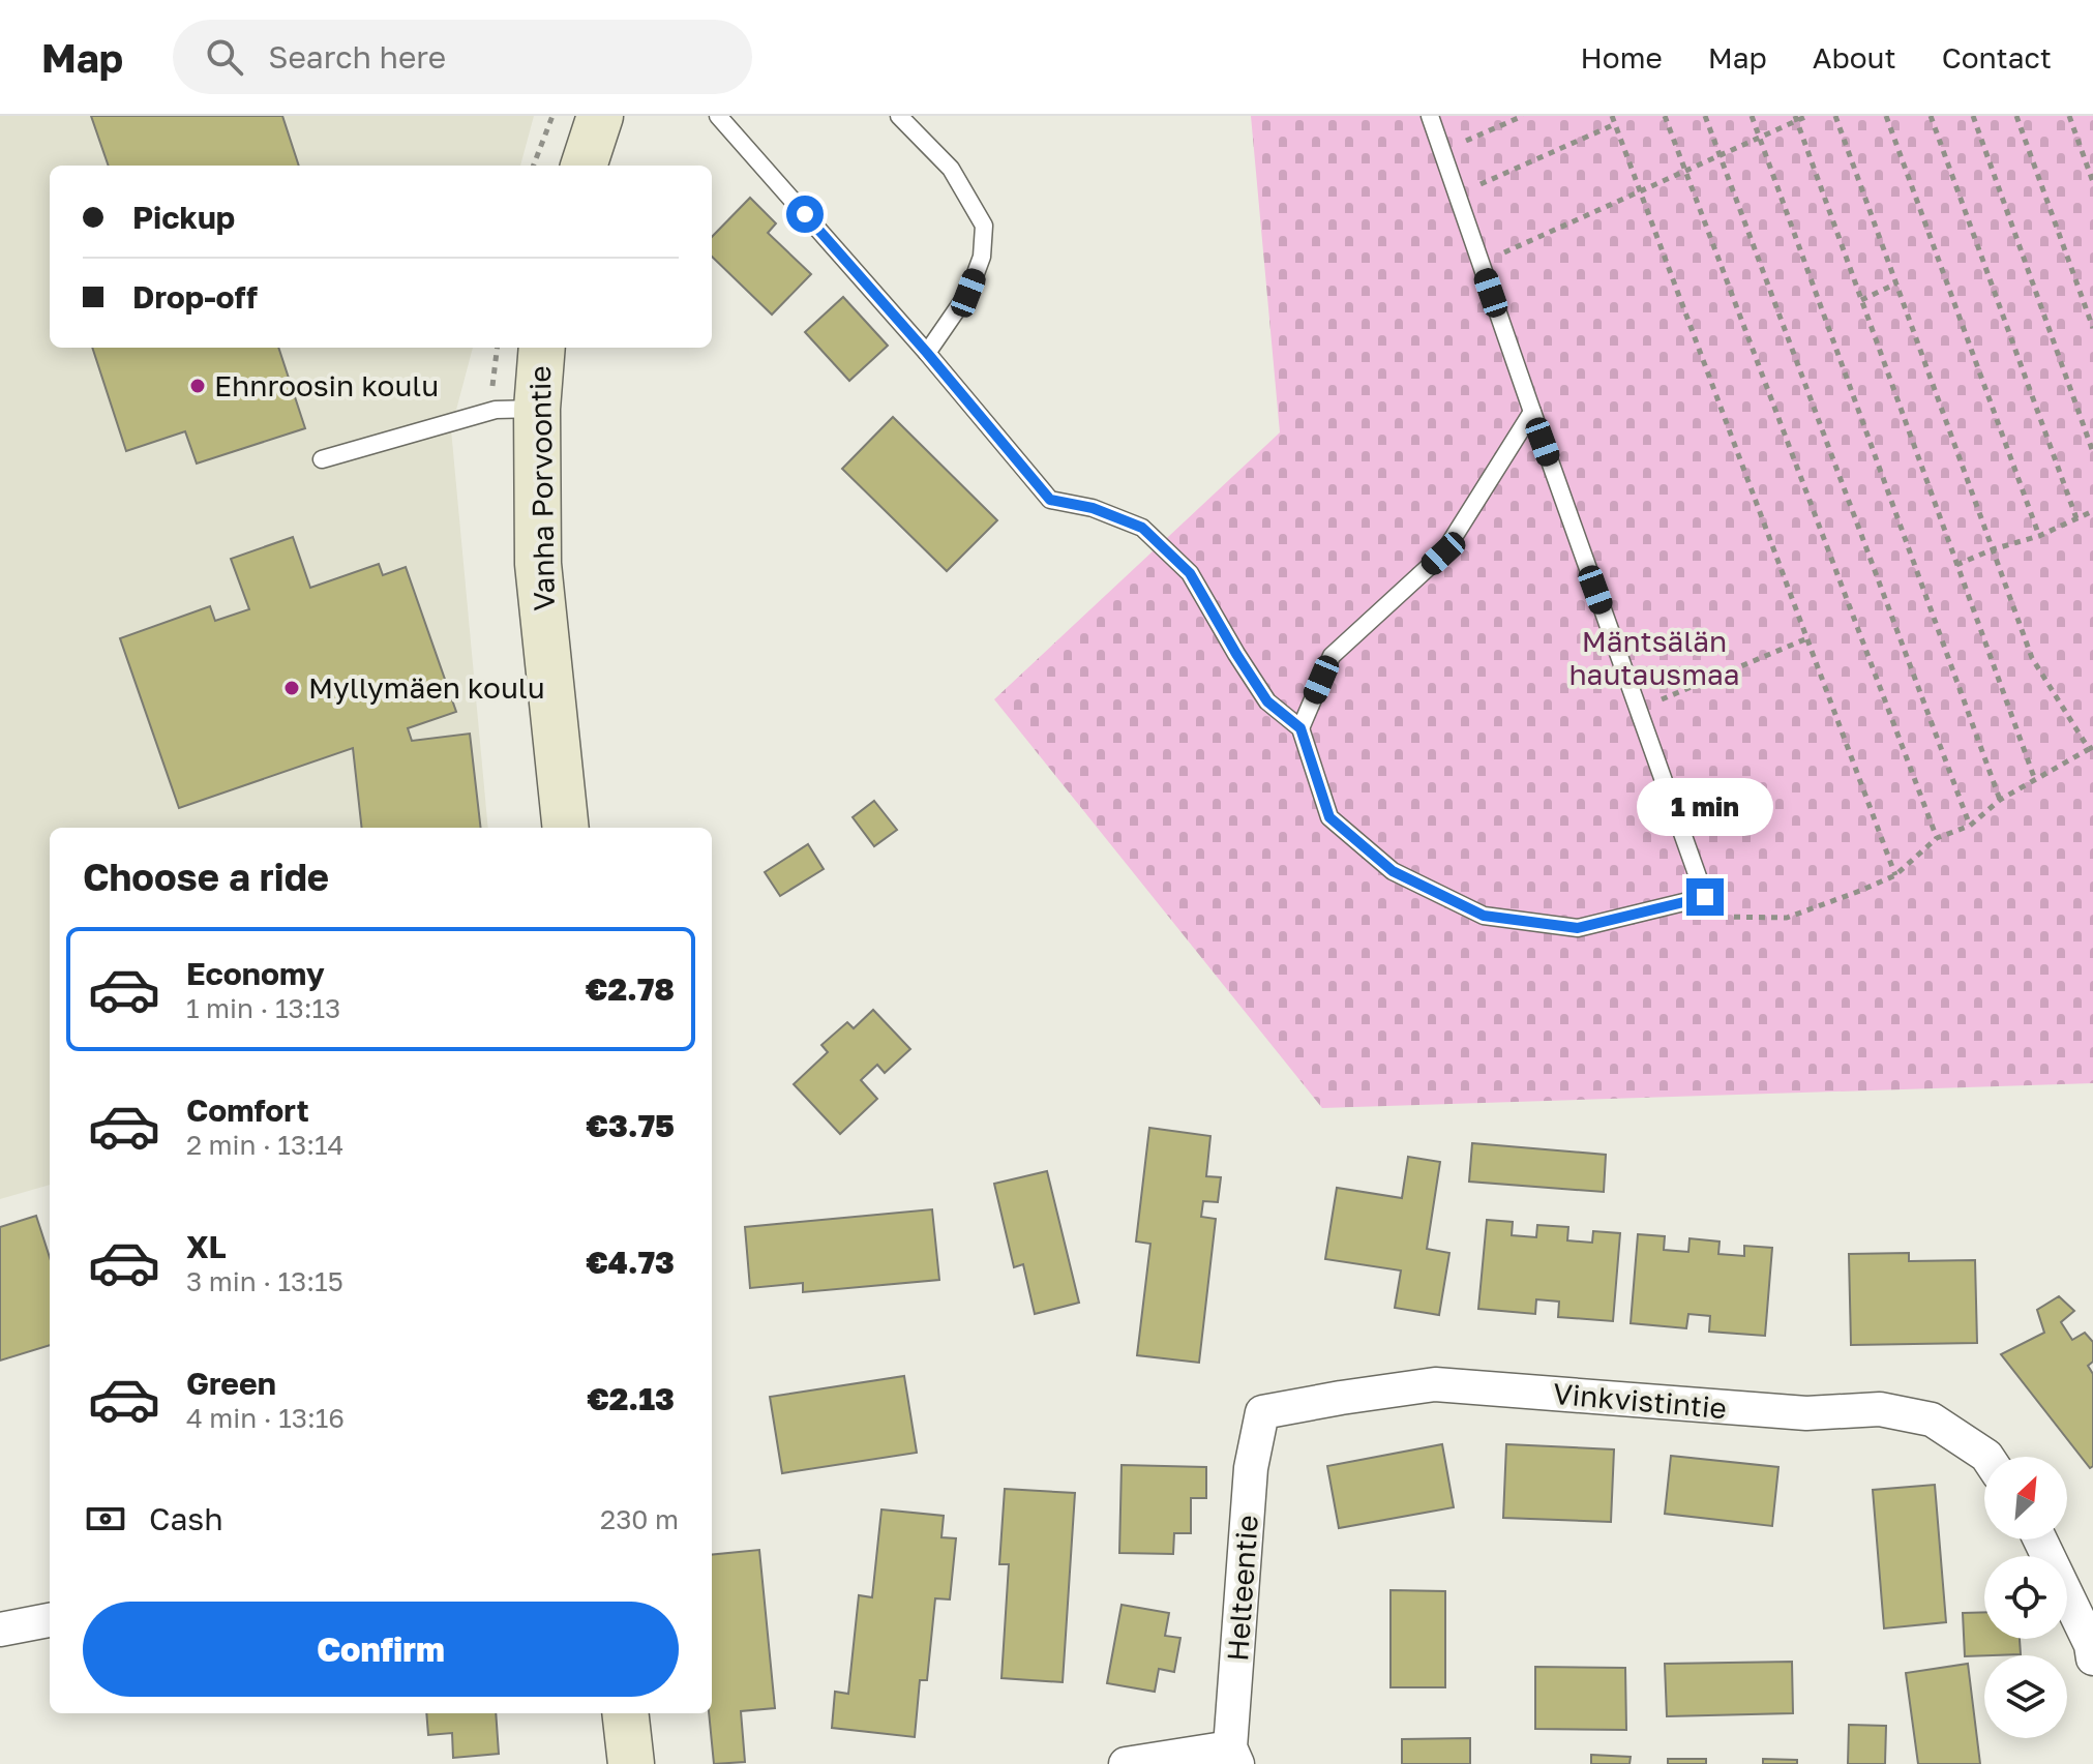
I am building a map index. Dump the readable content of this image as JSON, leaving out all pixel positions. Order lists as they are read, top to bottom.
{
  "streets": {
    "main road": ["Vanha Porvoontie"],
    "street": ["Vinkvistintie", "Helteentie"]
  },
  "crossings": [
    ["Vinkvistintie", "Helteentie"]
  ],
  "parks": ["Mäntsälän hautausmaa"],
  "places": ["Ehnroosin koulu", "Myllymäen koulu"],
  "north": "top right",
  "page": {
    "header": "Map",
    "search": "Search here",
    "nav": [
      "Home",
      "Map",
      "About",
      "Contact"
    ],
    "banner": ["Pickup", "Drop-off"],
    "bubble": "1 min",
    "heading": "Choose a ride",
    "list": [
      {
        "name": "Economy",
        "note": "1 min · 13:13",
        "value": "€2.78"
      },
      {
        "name": "Comfort",
        "note": "2 min · 13:14",
        "value": "€3.75"
      },
      {
        "name": "XL",
        "note": "3 min · 13:15",
        "value": "€4.73"
      },
      {
        "name": "Green",
        "note": "4 min · 13:16",
        "value": "€2.13"
      }
    ],
    "pay": ["Cash", "230 m"],
    "buttons": "Confirm"
  }
}
